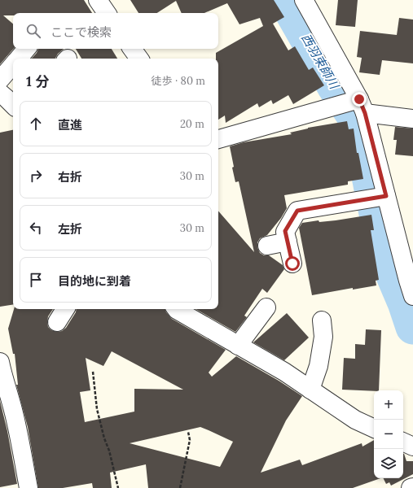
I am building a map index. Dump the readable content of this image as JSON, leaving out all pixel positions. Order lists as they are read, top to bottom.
{
  "water": ["西羽束師川"],
  "page": {
    "search": "ここで検索",
    "heading": ["1 分", "徒歩 · 80 m"],
    "list": [
      ["直進", "20 m"],
      ["右折", "30 m"],
      ["左折", "30 m"],
      "目的地に到着"
    ],
    "map_buttons": ["+", "−"]
  }
}
